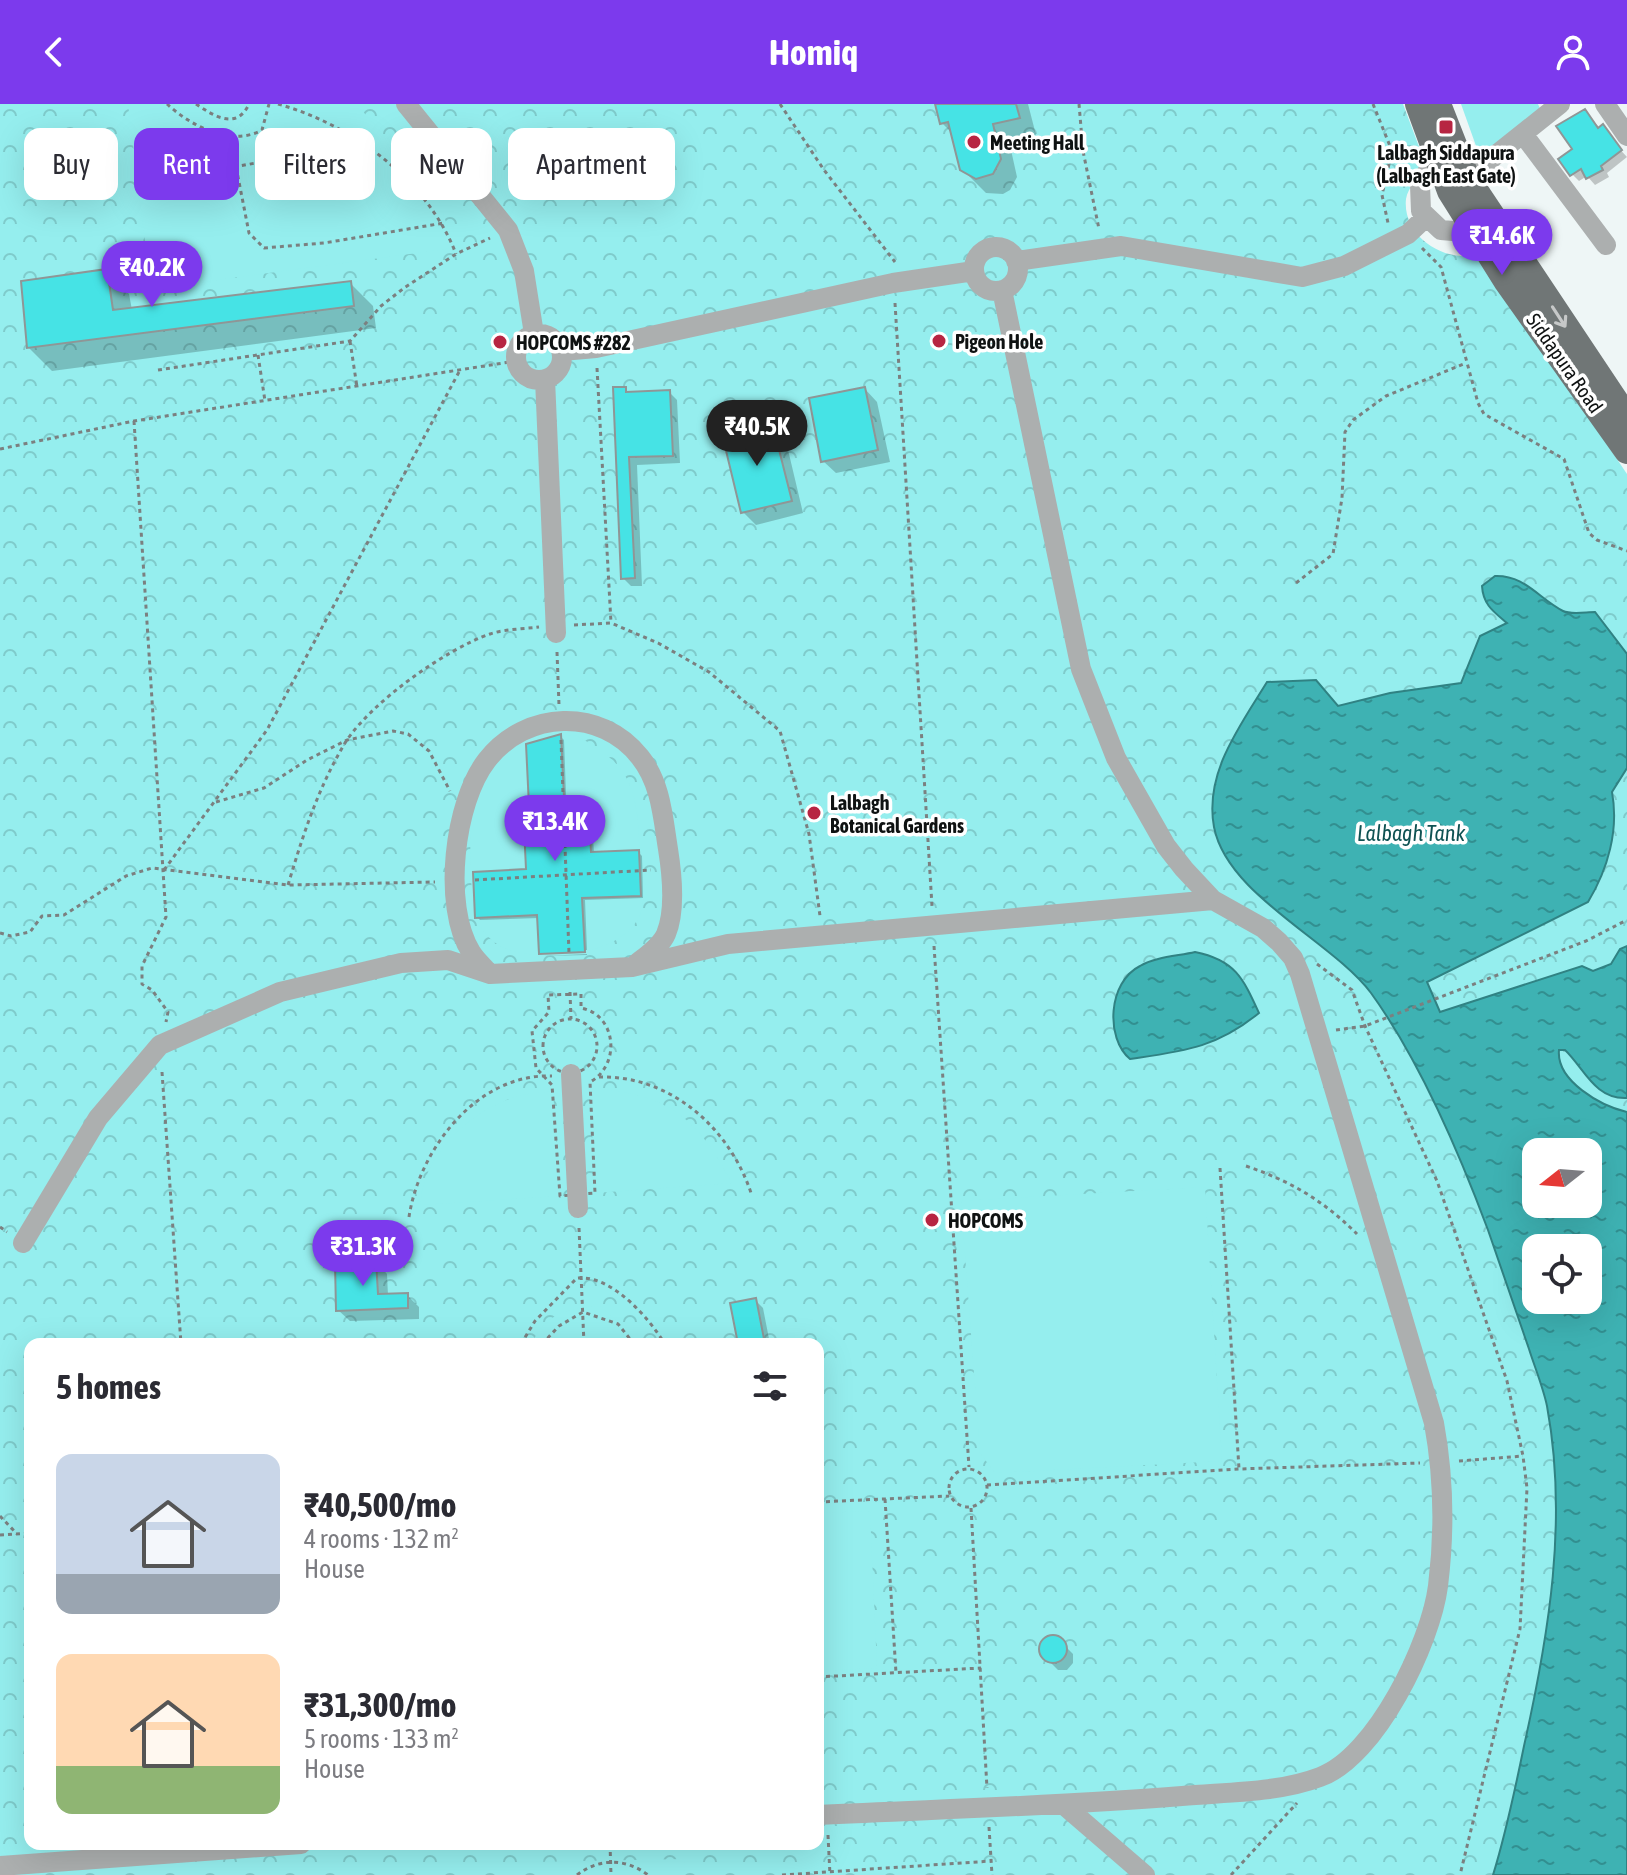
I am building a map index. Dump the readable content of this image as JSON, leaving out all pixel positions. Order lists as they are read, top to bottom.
{
  "streets": {
    "main road": ["Siddapura Road"]
  },
  "water": ["Lalbagh Tank"],
  "places": {
    "transit": ["Lalbagh Siddapura (Lalbagh East Gate)"],
    "other": [
      "Meeting Hall",
      "Pigeon Hole",
      "HOPCOMS #282",
      "Lalbagh Botanical Gardens",
      "HOPCOMS"
    ]
  },
  "north": "left",
  "page": {
    "header": "Homiq",
    "chip": [
      "Buy",
      "Rent",
      "Filters",
      "New",
      "Apartment"
    ],
    "price": [
      "₹14.6K",
      "₹40.2K",
      "₹40.5K",
      "₹13.4K",
      "₹31.3K"
    ],
    "heading": "5 homes",
    "list": [
      {
        "name": "₹40,500/mo",
        "note": "4 rooms · 132 m² · House"
      },
      {
        "name": "₹31,300/mo",
        "note": "5 rooms · 133 m² · House"
      }
    ]
  }
}
